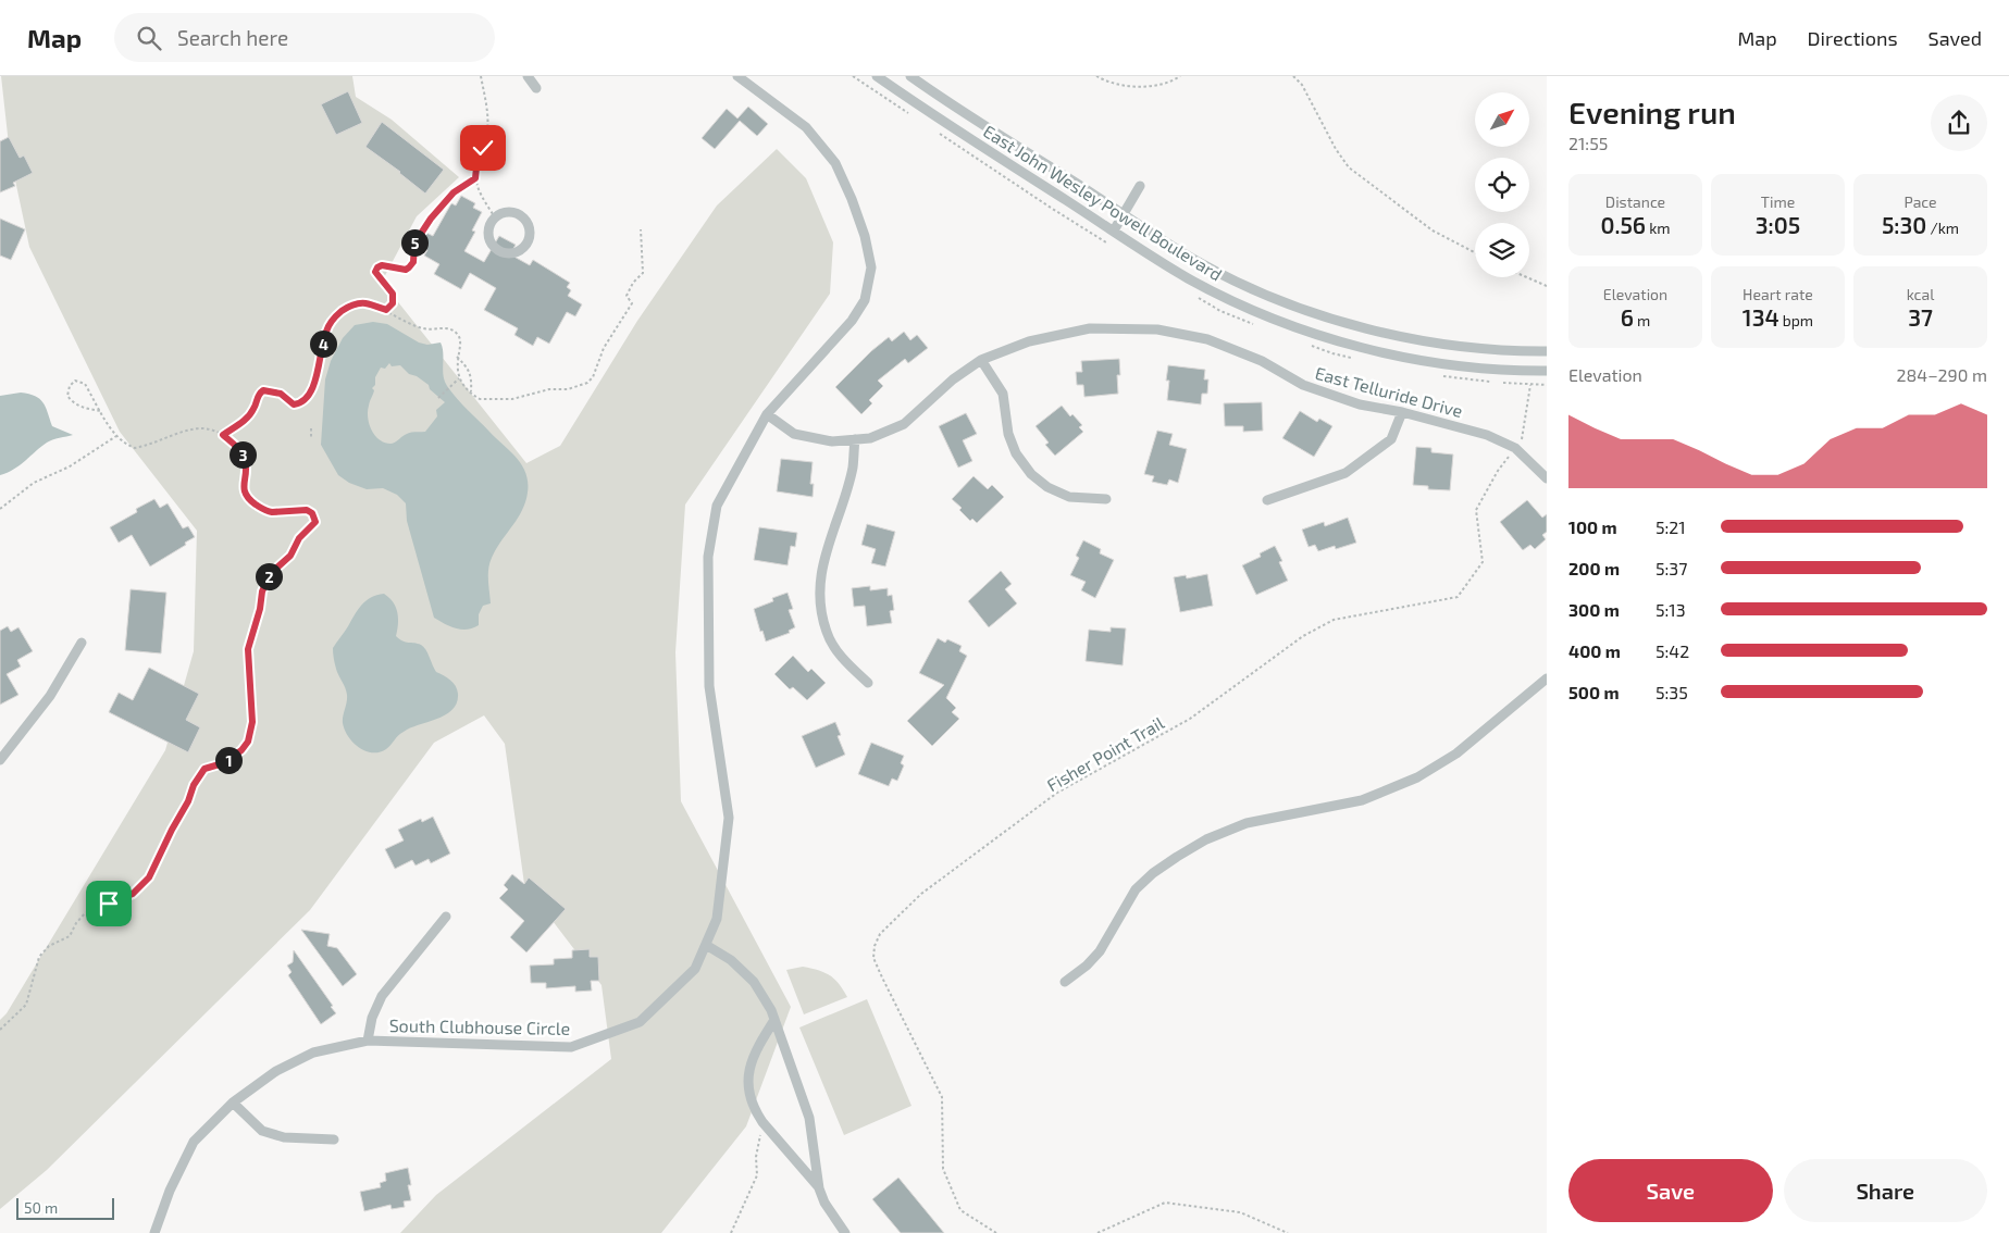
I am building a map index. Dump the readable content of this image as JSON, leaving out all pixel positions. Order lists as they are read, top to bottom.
{
  "streets": {
    "street": ["East John Wesley Powell Boulevard", "East Telluride Drive", "South Clubhouse Circle"],
    "path": ["Fisher Point Trail"]
  },
  "crossings": [
    ["East Telluride Drive", "Fisher Point Trail"],
    ["East Telluride Drive", "South Clubhouse Circle"]
  ],
  "scale_bar": "50 m",
  "north": "top right",
  "page": {
    "header": "Map",
    "search": "Search here",
    "nav": ["Map", "Directions", "Saved"],
    "heading": ["Evening run", "21:55"],
    "stats": [
      ["Distance", "0.56 km"],
      ["Time", "3:05"],
      ["Pace", "5:30 /km"],
      ["Elevation", "6 m"],
      ["Heart rate", "134 bpm"],
      ["kcal", "37"]
    ],
    "pins": [
      "5",
      "4",
      "3",
      "2",
      "1"
    ],
    "chart": ["Elevation", "284–290 m"],
    "list": [
      {
        "name": "100 m",
        "note": "5:21"
      },
      {
        "name": "200 m",
        "note": "5:37"
      },
      {
        "name": "300 m",
        "note": "5:13"
      },
      {
        "name": "400 m",
        "note": "5:42"
      },
      {
        "name": "500 m",
        "note": "5:35"
      }
    ],
    "buttons": ["Save", "Share"],
    "scale": "50 m"
  }
}
